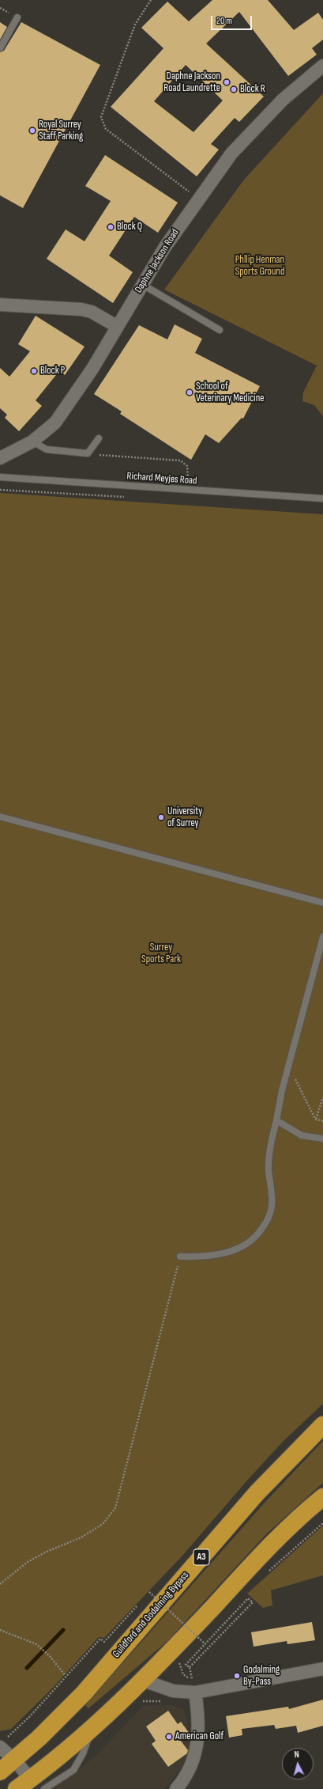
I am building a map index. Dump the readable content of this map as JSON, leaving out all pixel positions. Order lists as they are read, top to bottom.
{
  "streets": {
    "highway": ["A3", "Guildford and Godalming Bypass"],
    "street": ["Daphne Jackson Road"],
    "lane": ["Richard Meyjes Road"]
  },
  "parks": ["Phllip Henman Sports Ground", "Surrey Sports Park"],
  "places": [
    "Daphne Jackson Road Laundrette",
    "Block R",
    "Royal Surrey Staff Parking",
    "Block Q",
    "Block P",
    "School of Veterinary Medicine",
    "University of Surrey",
    "Godalming By-Pass",
    "American Golf"
  ],
  "scale_bar": "20 m",
  "north": "top"
}
